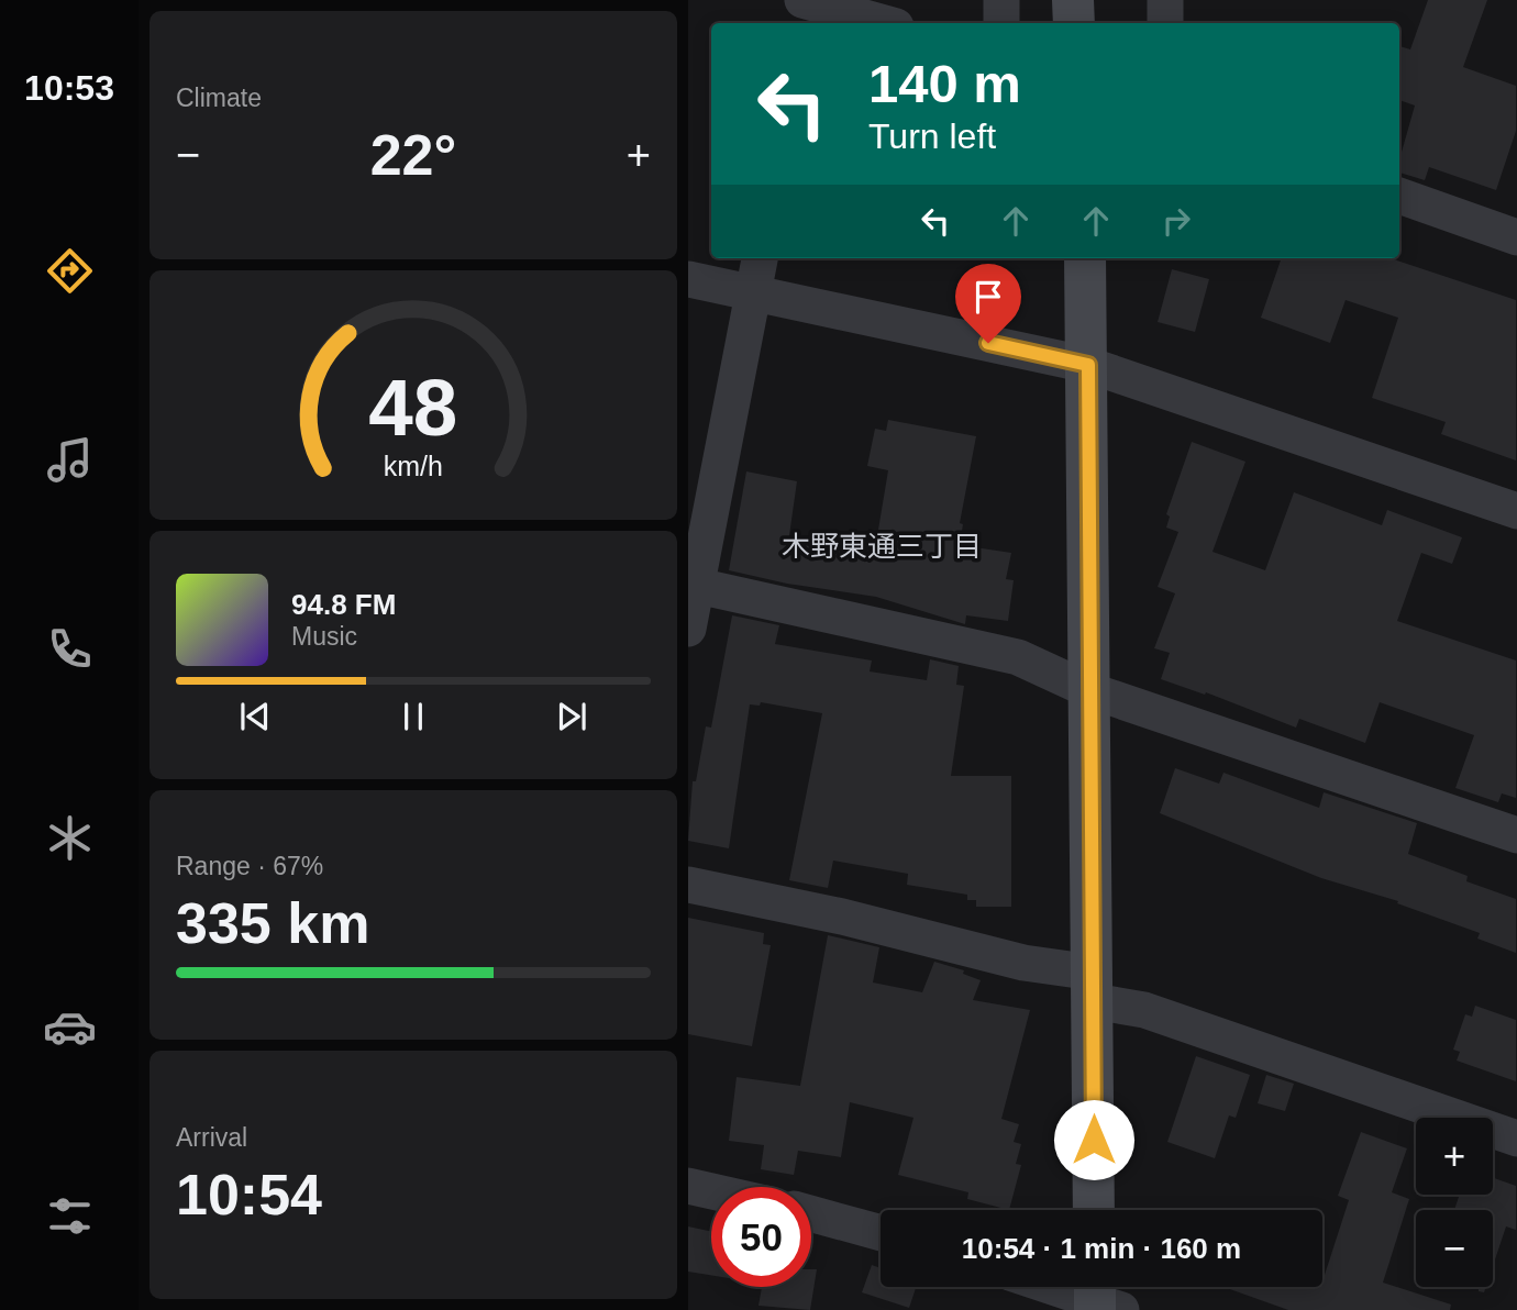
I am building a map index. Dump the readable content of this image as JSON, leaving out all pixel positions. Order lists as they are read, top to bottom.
{
  "districts": ["木野東通三丁目"],
  "page": {
    "tabs": "10:53",
    "tile": [
      "Climate",
      ["Range · 67%", "335 km"],
      ["Arrival", "10:54"]
    ],
    "turn": ["140 m", "Turn left"],
    "heat": ["−", "22°", "+"],
    "song": ["94.8 FM", "Music"],
    "map_buttons": ["+", "−"],
    "limit": "50",
    "trip": "10:54 · 1 min · 160 m",
    "gauge": ["48", "km/h"]
  }
}
